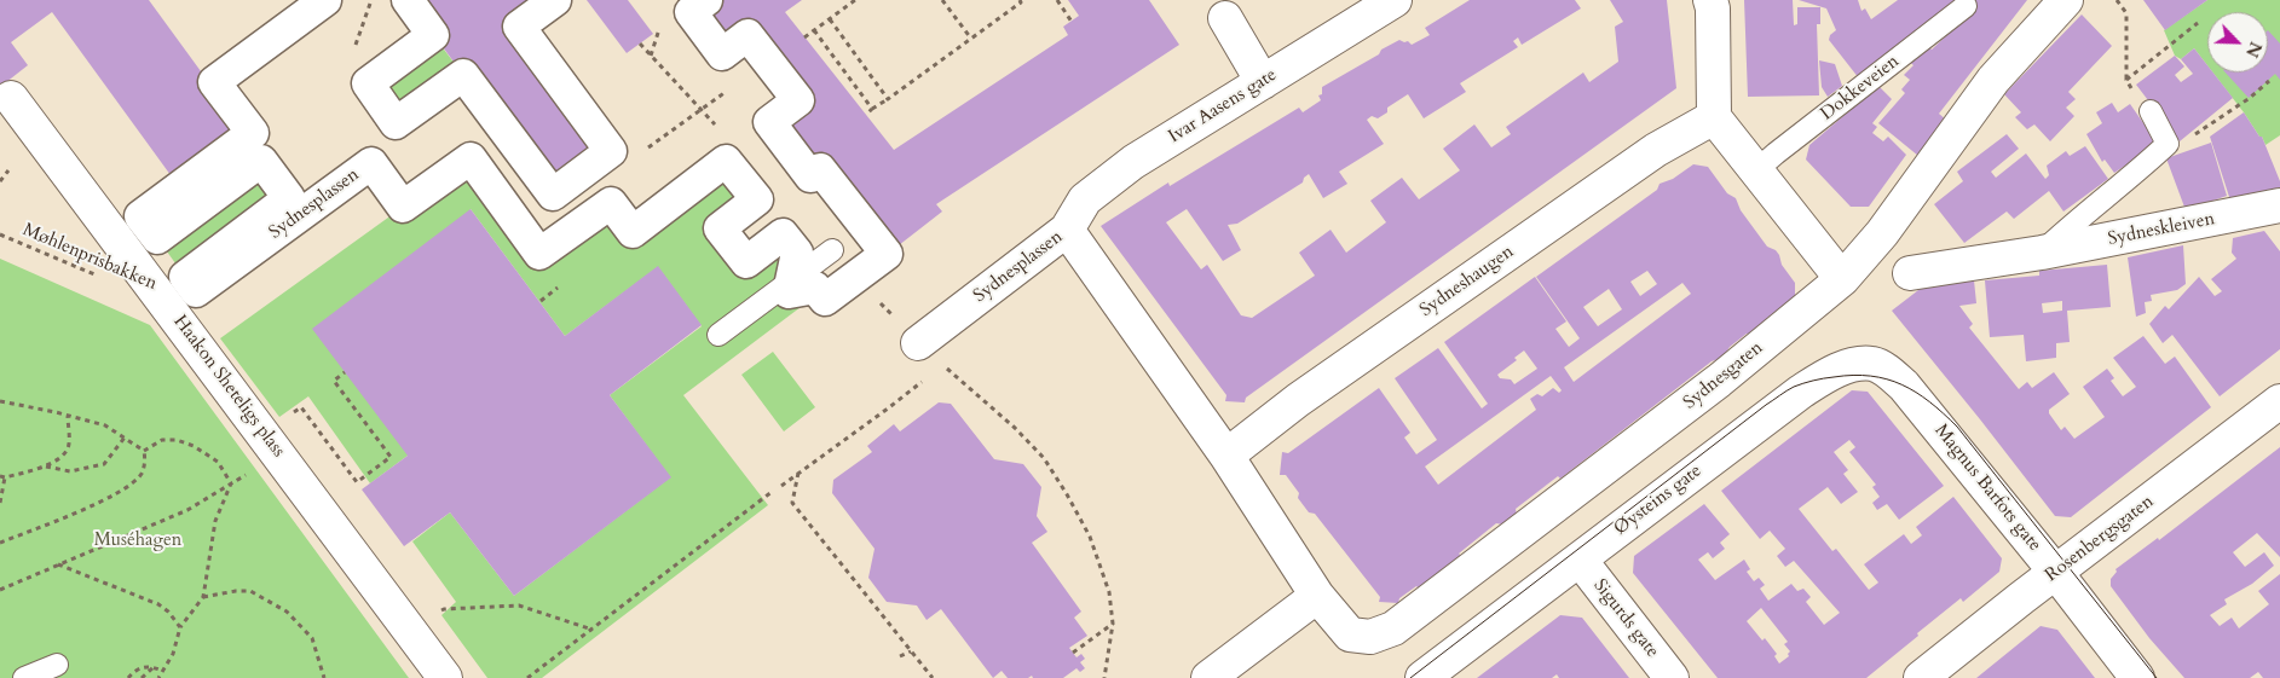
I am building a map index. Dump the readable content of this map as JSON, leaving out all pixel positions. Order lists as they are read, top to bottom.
{
  "streets": {
    "street": [
      "Ivar Aasens gate",
      "Sydnesplassen",
      "Sydneskleiven",
      "Sydneshaugen",
      "Sydnesgaten",
      "Haakon Sheteligs plass",
      "Magnus Barfots gate",
      "Øysteins gate",
      "Rosenbergsgaten",
      "Sigurds gate"
    ],
    "lane": ["Dokkeveien"],
    "path": ["Møhlenprisbakken"]
  },
  "crossings": [
    ["Ivar Aasens gate", "Sydnesplassen"],
    ["Sydnesplassen", "Sydneshaugen"],
    ["Sydnesplassen", "Sydnesgaten"],
    ["Magnus Barfots gate", "Øysteins gate"],
    ["Magnus Barfots gate", "Rosenbergsgaten"],
    ["Øysteins gate", "Sigurds gate"]
  ],
  "parks": ["Muséhagen"],
  "north": "bottom right"
}
